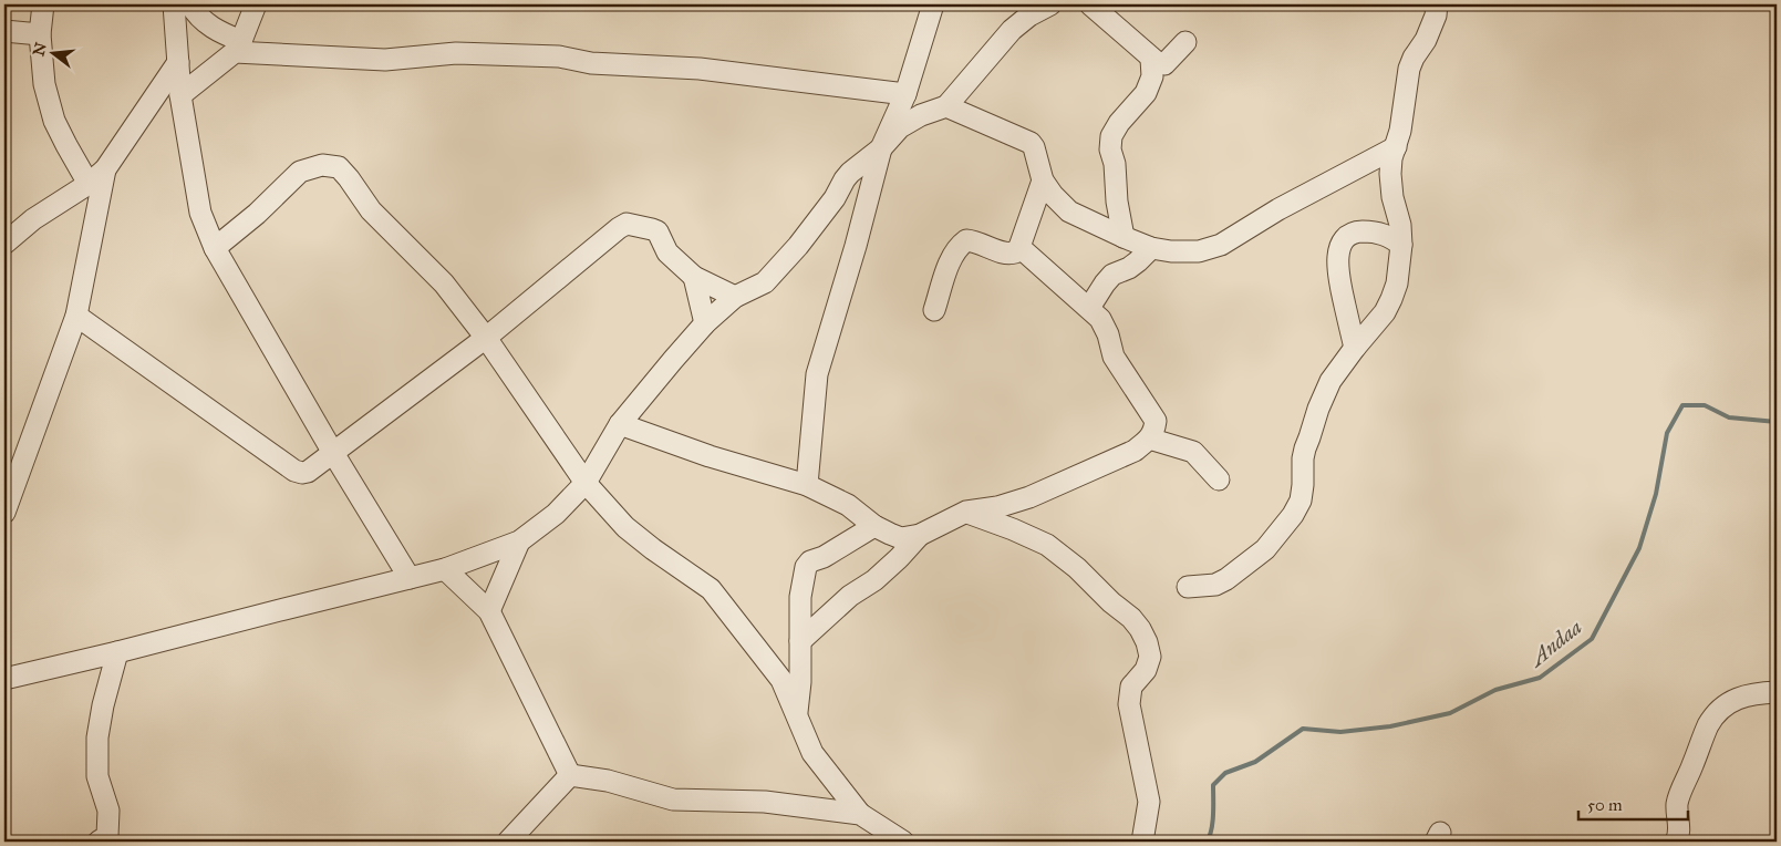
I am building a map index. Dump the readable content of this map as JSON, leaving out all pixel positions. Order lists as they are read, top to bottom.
{
  "water": ["Andaa"],
  "scale_bar": "50 m",
  "north": "left"
}
